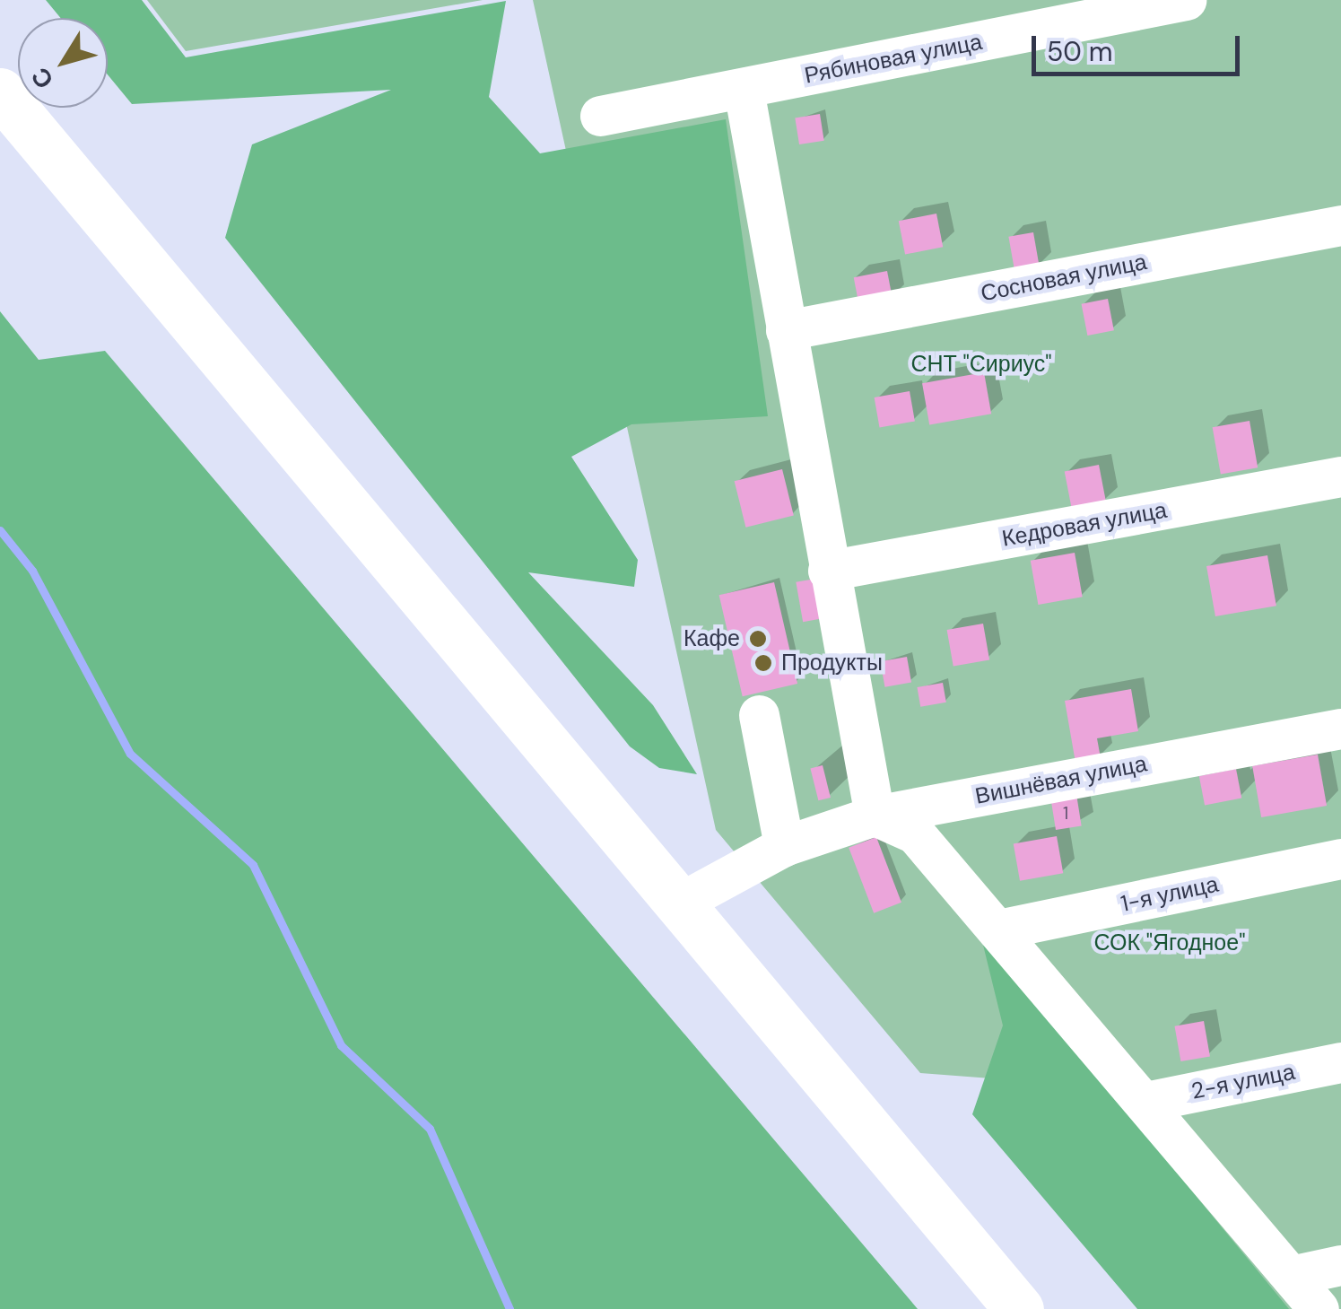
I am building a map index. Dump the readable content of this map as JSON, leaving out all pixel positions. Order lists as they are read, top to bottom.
{
  "streets": {
    "street": [
      "Рябиновая улица",
      "Сосновая улица",
      "Кедровая улица",
      "Вишнёвая улица",
      "1-я улица",
      "2-я улица"
    ]
  },
  "parks": ["СНТ \"Сириус\"", "СОК \"Ягодное\""],
  "places": ["Кафе", "Продукты"],
  "house_numbers": ["1"],
  "scale_bar": "50 m",
  "north": "bottom left"
}
